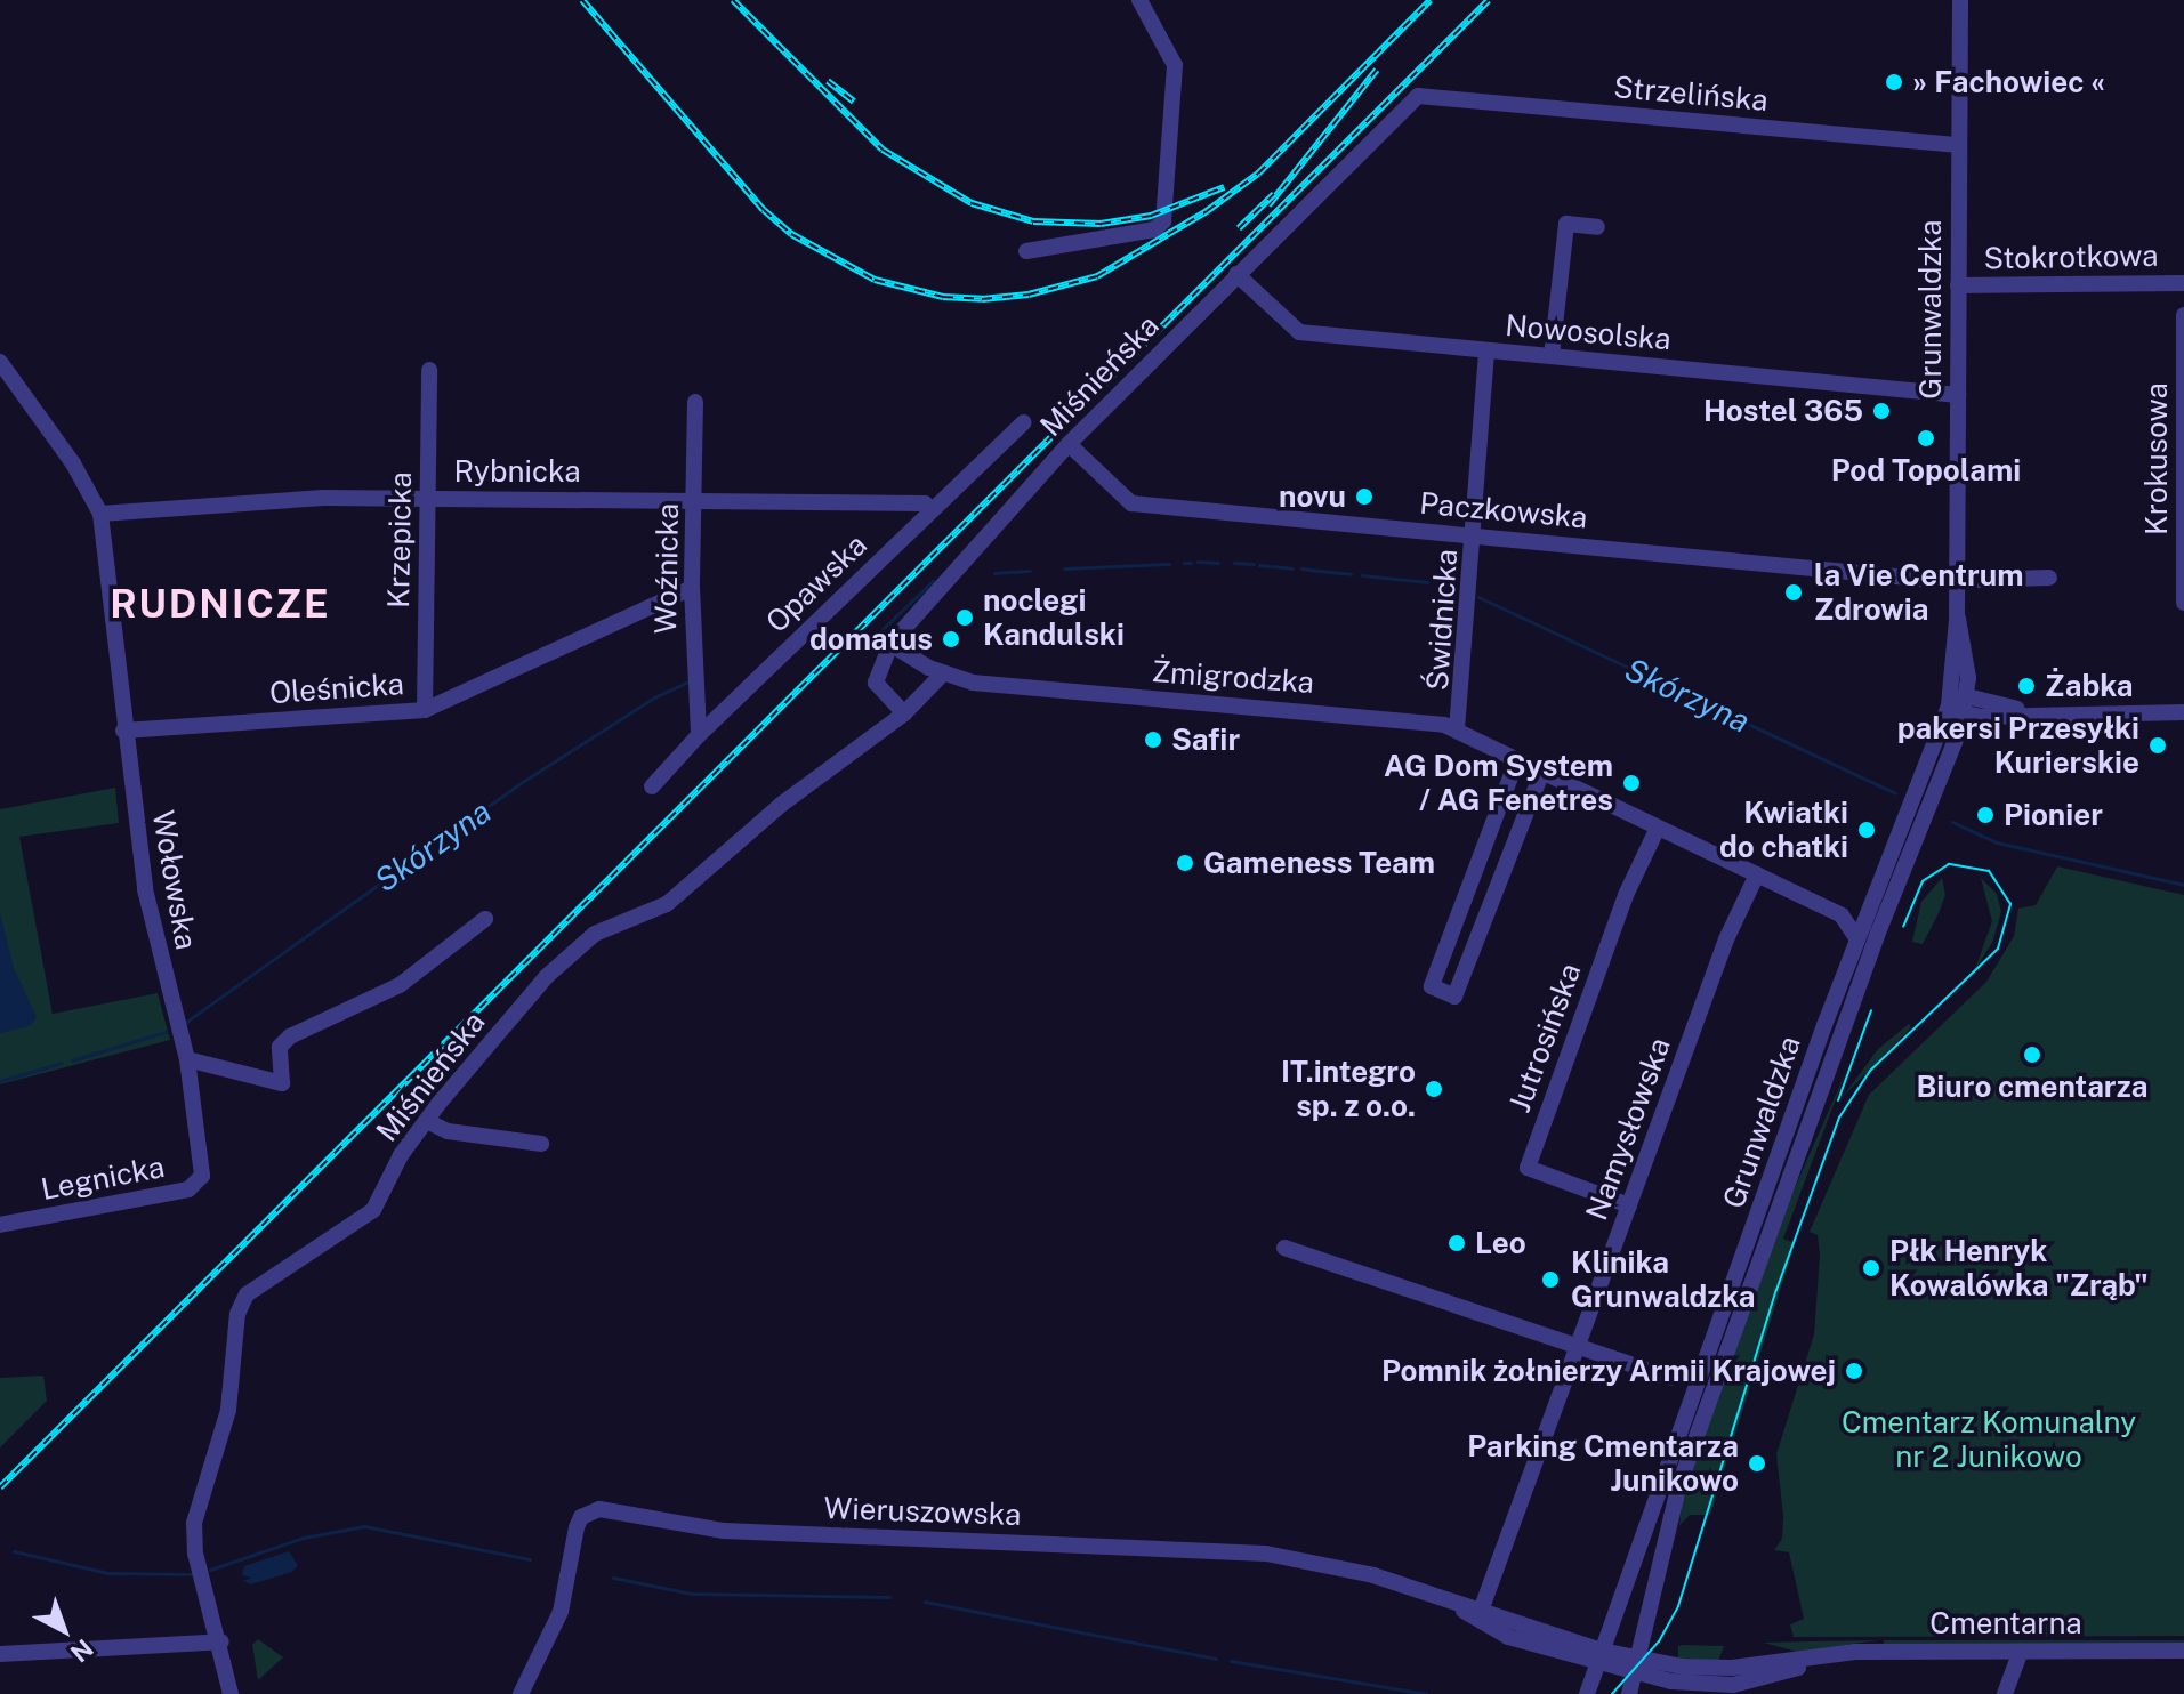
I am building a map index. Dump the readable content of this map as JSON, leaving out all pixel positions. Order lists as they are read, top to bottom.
{
  "streets": {
    "street": [
      "Strzelińska",
      "Stokrotkowa",
      "Grunwaldzka",
      "Nowosolska",
      "Miśnieńska",
      "Krokusowa",
      "Rybnicka",
      "Paczkowska",
      "Krzepicka",
      "Woźnicka",
      "Opawska",
      "Świdnicka",
      "Żmigrodzka",
      "Oleśnicka",
      "Wołowska",
      "Jutrosińska",
      "Namysłowska",
      "Legnicka",
      "Wieruszowska",
      "Cmentarna"
    ]
  },
  "crossings": [
    ["Strzelińska", "Grunwaldzka"],
    ["Strzelińska", "Miśnieńska"],
    ["Stokrotkowa", "Grunwaldzka"],
    ["Grunwaldzka", "Nowosolska"],
    ["Grunwaldzka", "Paczkowska"],
    ["Grunwaldzka", "Wieruszowska"],
    ["Grunwaldzka", "Cmentarna"],
    ["Nowosolska", "Miśnieńska"],
    ["Nowosolska", "Świdnicka"],
    ["Miśnieńska", "Paczkowska"],
    ["Miśnieńska", "Żmigrodzka"],
    ["Rybnicka", "Krzepicka"],
    ["Rybnicka", "Woźnicka"],
    ["Rybnicka", "Opawska"],
    ["Rybnicka", "Wołowska"],
    ["Paczkowska", "Świdnicka"],
    ["Krzepicka", "Oleśnicka"],
    ["Woźnicka", "Opawska"],
    ["Woźnicka", "Oleśnicka"],
    ["Świdnicka", "Żmigrodzka"],
    ["Żmigrodzka", "Jutrosińska"],
    ["Żmigrodzka", "Namysłowska"],
    ["Oleśnicka", "Wołowska"],
    ["Wołowska", "Legnicka"],
    ["Jutrosińska", "Namysłowska"],
    ["Namysłowska", "Wieruszowska"],
    ["Wieruszowska", "Cmentarna"]
  ],
  "districts": ["RUDNICZE"],
  "water": ["Skórzyna"],
  "parks": ["Cmentarz Komunalny nr 2 Junikowo"],
  "places": [
    "» Fachowiec «",
    "Hostel 365",
    "Pod Topolami",
    "novu",
    "la Vie Centrum Zdrowia",
    "noclegi Kandulski",
    "domatus",
    "Żabka",
    "Safir",
    "pakersi Przesyłki Kurierskie",
    "AG Dom System / AG Fenetres",
    "Pionier",
    "Kwiatki do chatki",
    "Gameness Team",
    "Biuro cmentarza",
    "IT.integro sp. z o.o.",
    "Leo",
    "Płk Henryk Kowalówka \"Zrąb\"",
    "Klinika Grunwaldzka",
    "Pomnik żołnierzy Armii Krajowej",
    "Parking Cmentarza Junikowo"
  ],
  "north": "bottom right"
}
